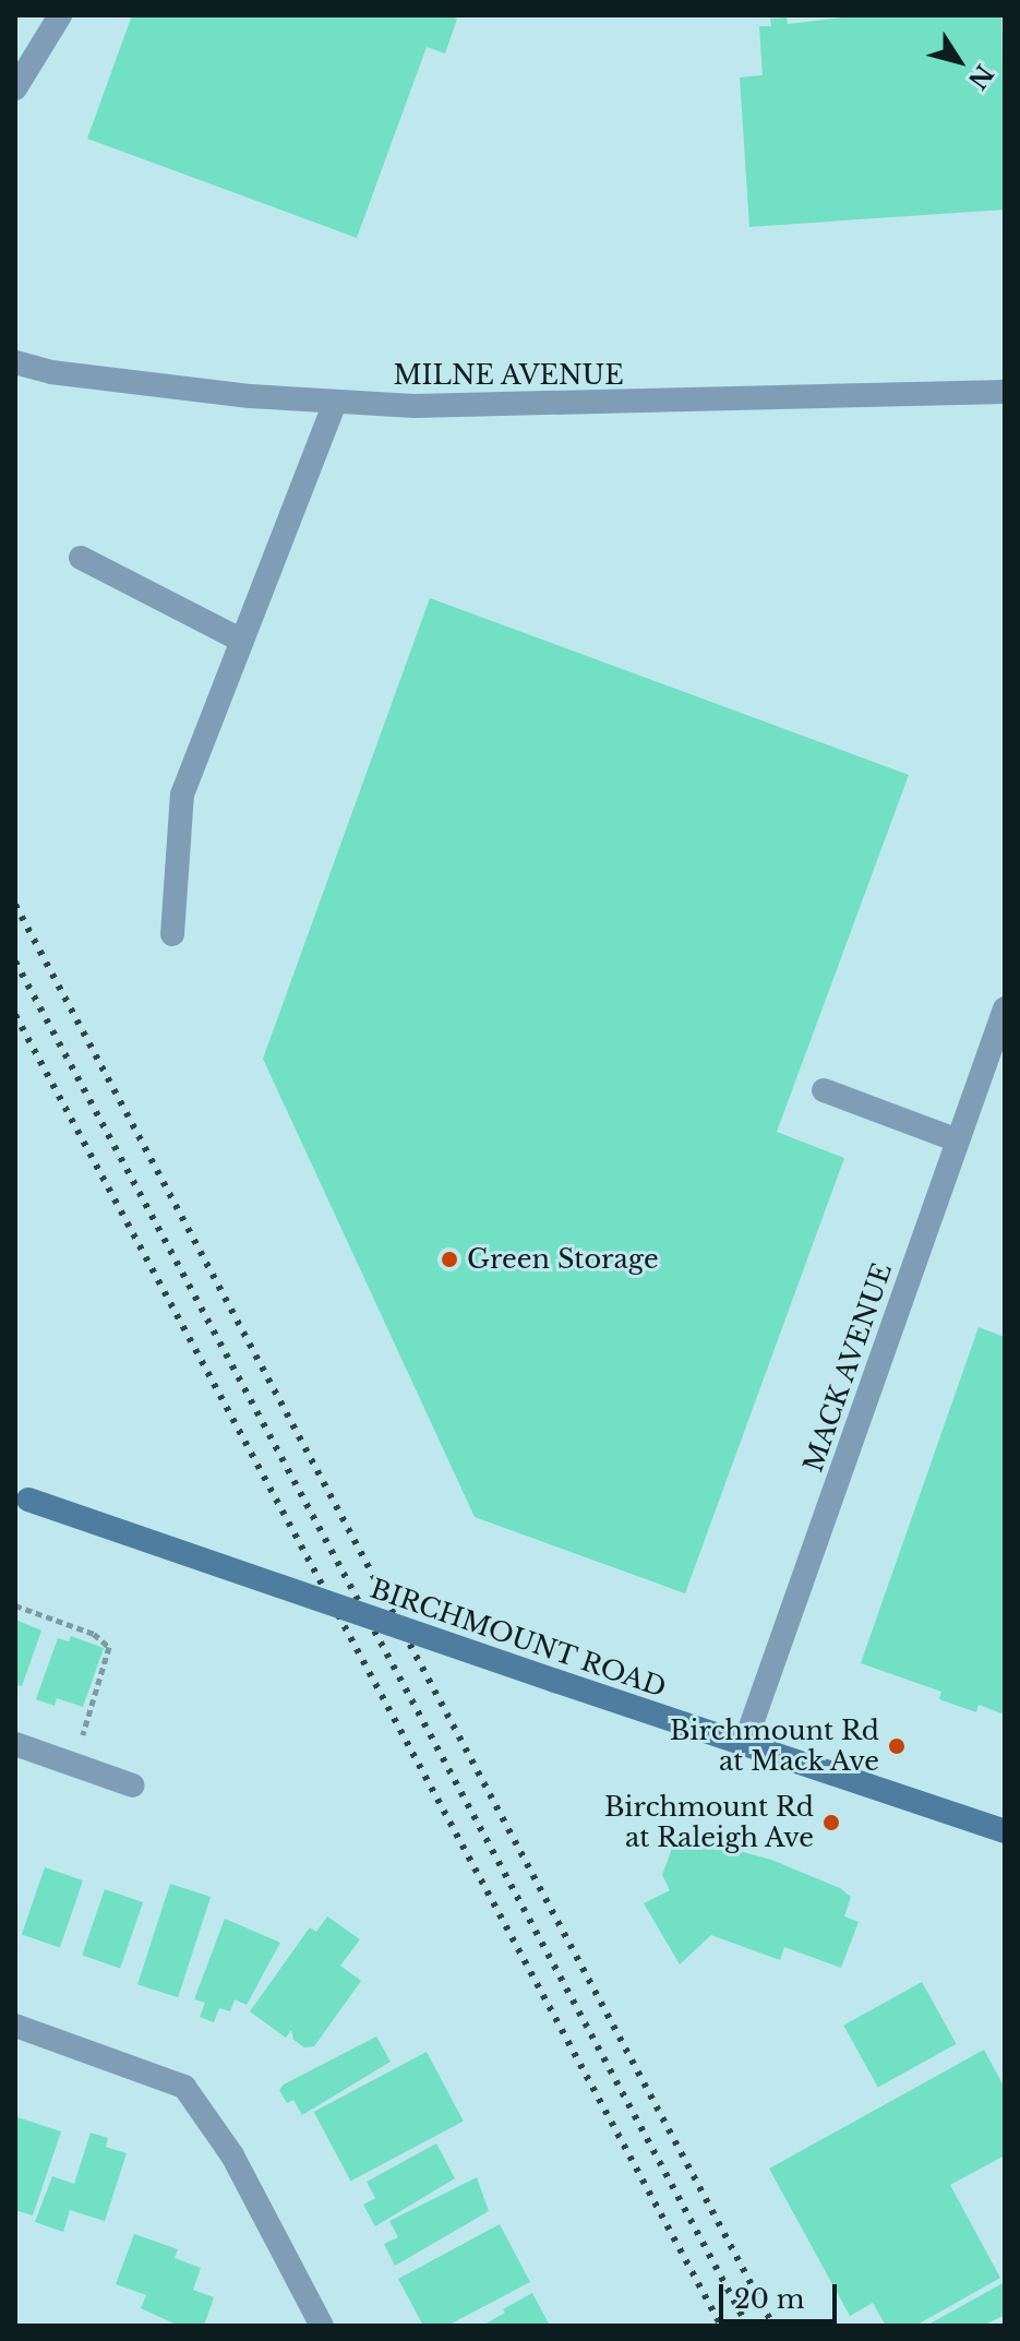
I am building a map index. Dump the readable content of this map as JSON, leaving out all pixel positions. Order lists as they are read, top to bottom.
{
  "streets": {
    "main road": ["BIRCHMOUNT ROAD"],
    "street": ["MILNE AVENUE", "MACK AVENUE"]
  },
  "crossings": [
    ["MACK AVENUE", "BIRCHMOUNT ROAD"]
  ],
  "places": ["Green Storage", "Birchmount Rd at Mack Ave", "Birchmount Rd at Raleigh Ave"],
  "scale_bar": "20 m",
  "north": "bottom right"
}
